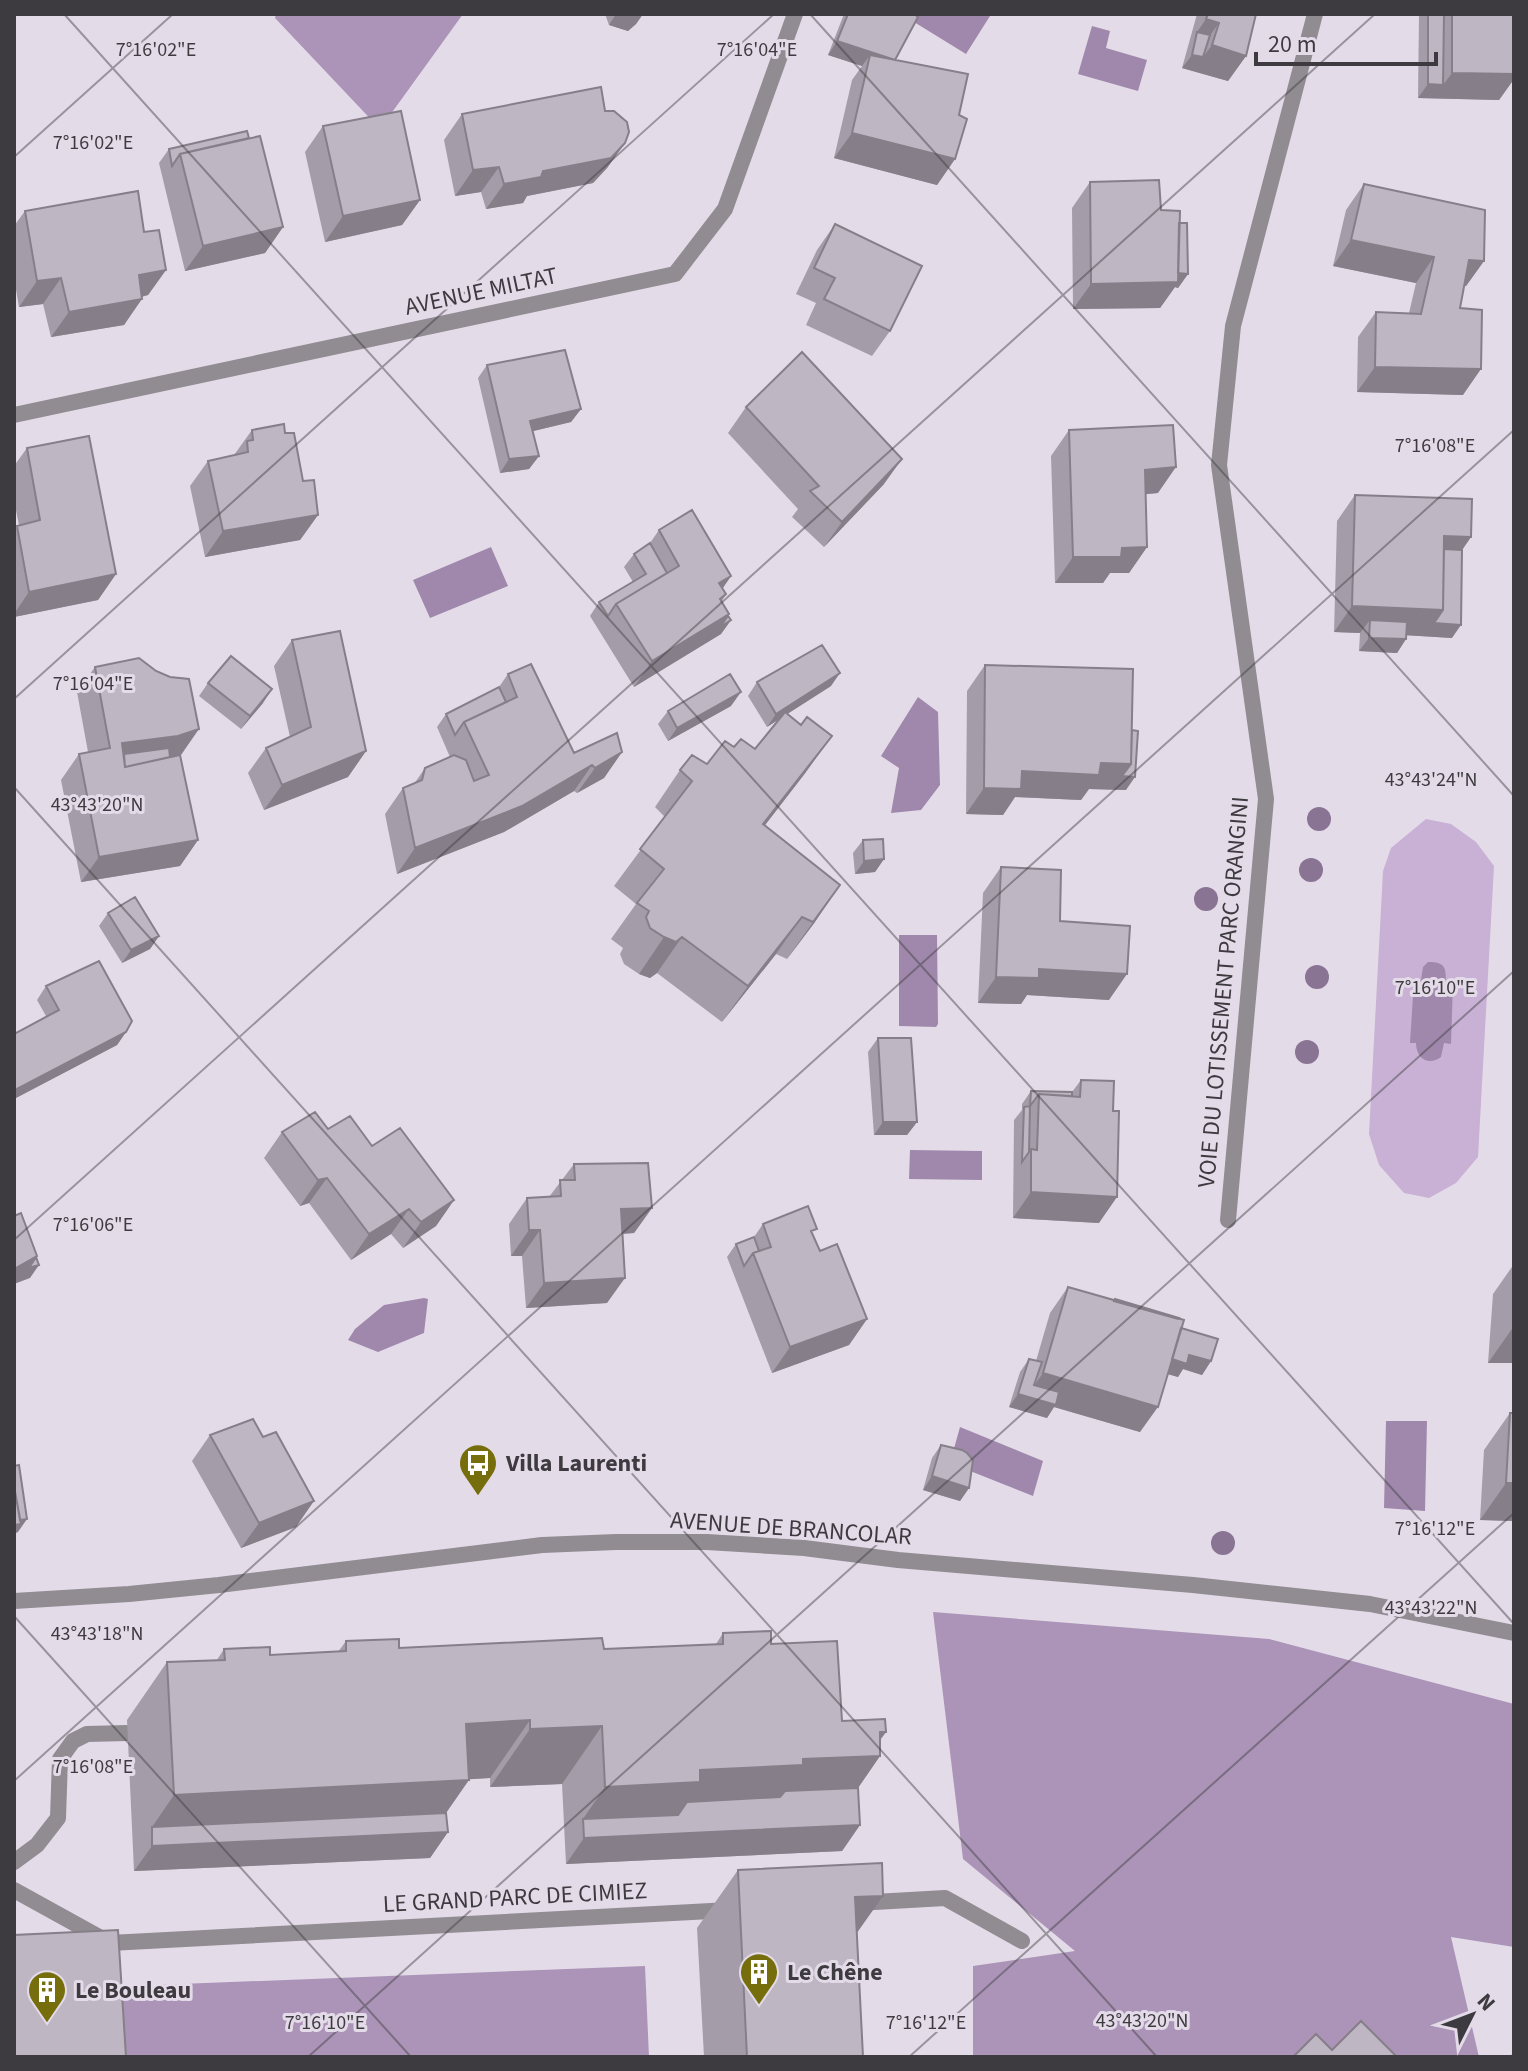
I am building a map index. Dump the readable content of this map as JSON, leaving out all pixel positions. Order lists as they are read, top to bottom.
{
  "streets": {
    "street": [
      "AVENUE MILTAT",
      "VOIE DU LOTISSEMENT PARC ORANGINI",
      "AVENUE DE BRANCOLAR",
      "LE GRAND PARC DE CIMIEZ"
    ]
  },
  "places": {
    "bus stop": ["Villa Laurenti"],
    "building": ["Le Chêne", "Le Bouleau"]
  },
  "scale_bar": "20 m",
  "north": "top right",
  "coordinates": [
    "7°16'02\"E",
    "7°16'04\"E",
    "7°16'08\"E",
    "43°43'24\"N",
    "43°43'20\"N",
    "7°16'10\"E",
    "7°16'06\"E",
    "7°16'12\"E",
    "43°43'22\"N",
    "43°43'18\"N"
  ]
}
